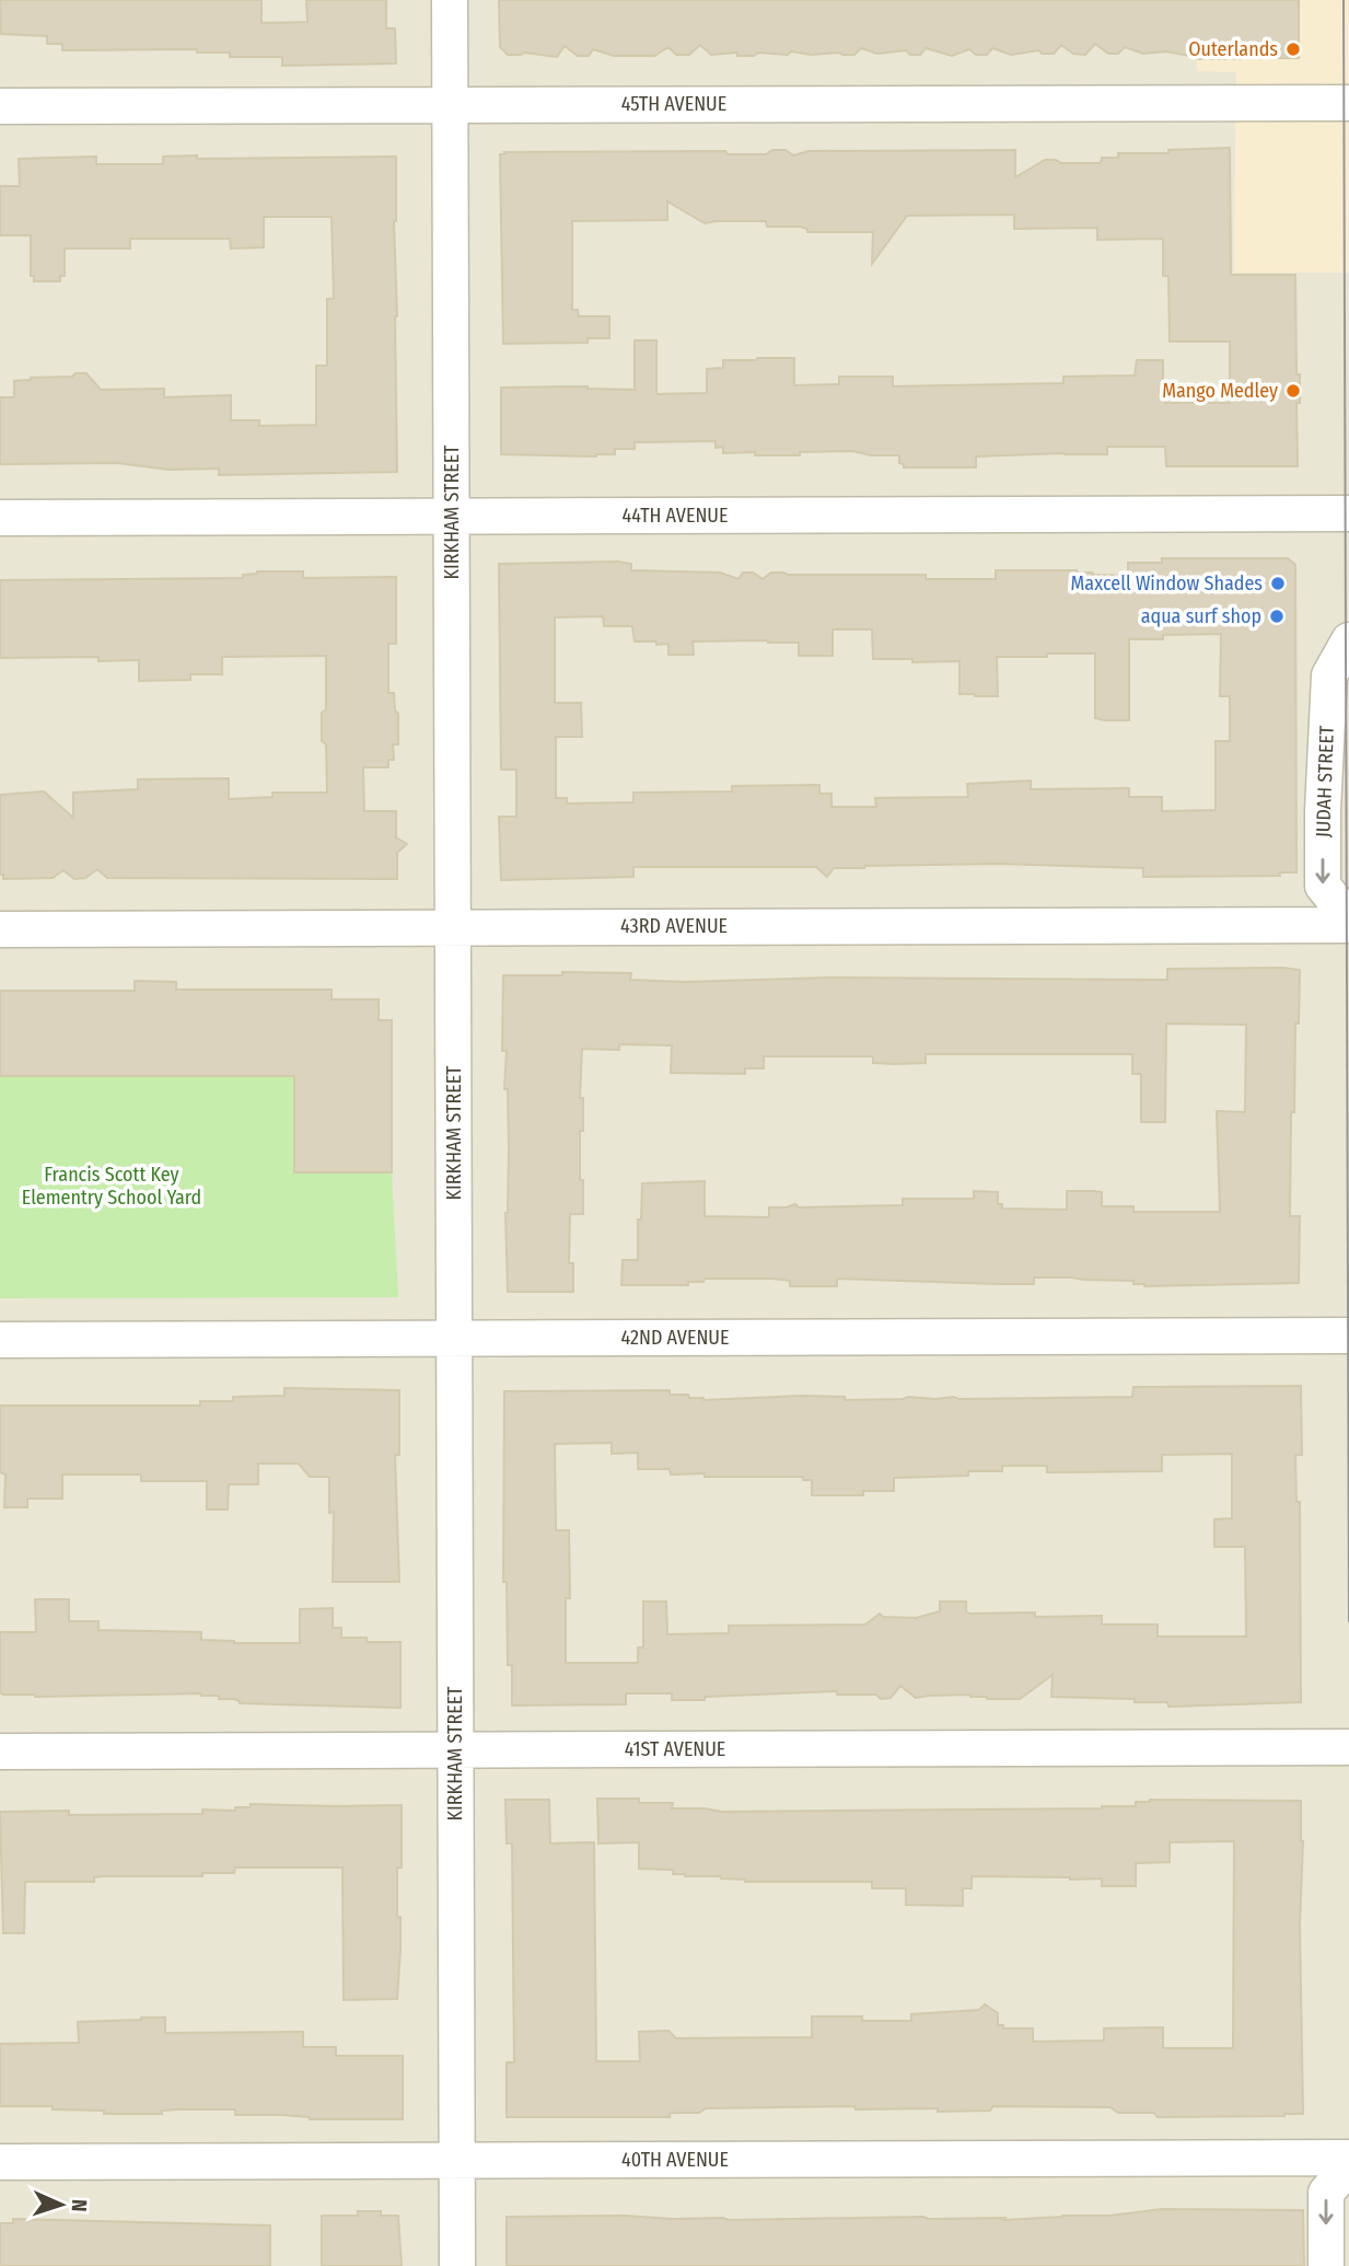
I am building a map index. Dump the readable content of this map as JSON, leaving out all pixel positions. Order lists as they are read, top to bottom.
{
  "streets": {
    "street": [
      "45TH AVENUE",
      "KIRKHAM STREET",
      "44TH AVENUE",
      "JUDAH STREET",
      "43RD AVENUE",
      "42ND AVENUE",
      "41ST AVENUE",
      "40TH AVENUE"
    ]
  },
  "crossings": [
    ["45TH AVENUE", "KIRKHAM STREET"],
    ["KIRKHAM STREET", "44TH AVENUE"],
    ["KIRKHAM STREET", "43RD AVENUE"],
    ["KIRKHAM STREET", "42ND AVENUE"],
    ["KIRKHAM STREET", "41ST AVENUE"],
    ["KIRKHAM STREET", "40TH AVENUE"],
    ["JUDAH STREET", "43RD AVENUE"]
  ],
  "one_way": ["JUDAH STREET"],
  "parks": ["Francis Scott Key Elementry School Yard"],
  "places": [
    "Outerlands",
    "Mango Medley",
    "Maxcell Window Shades",
    "aqua surf shop"
  ],
  "north": "right"
}
